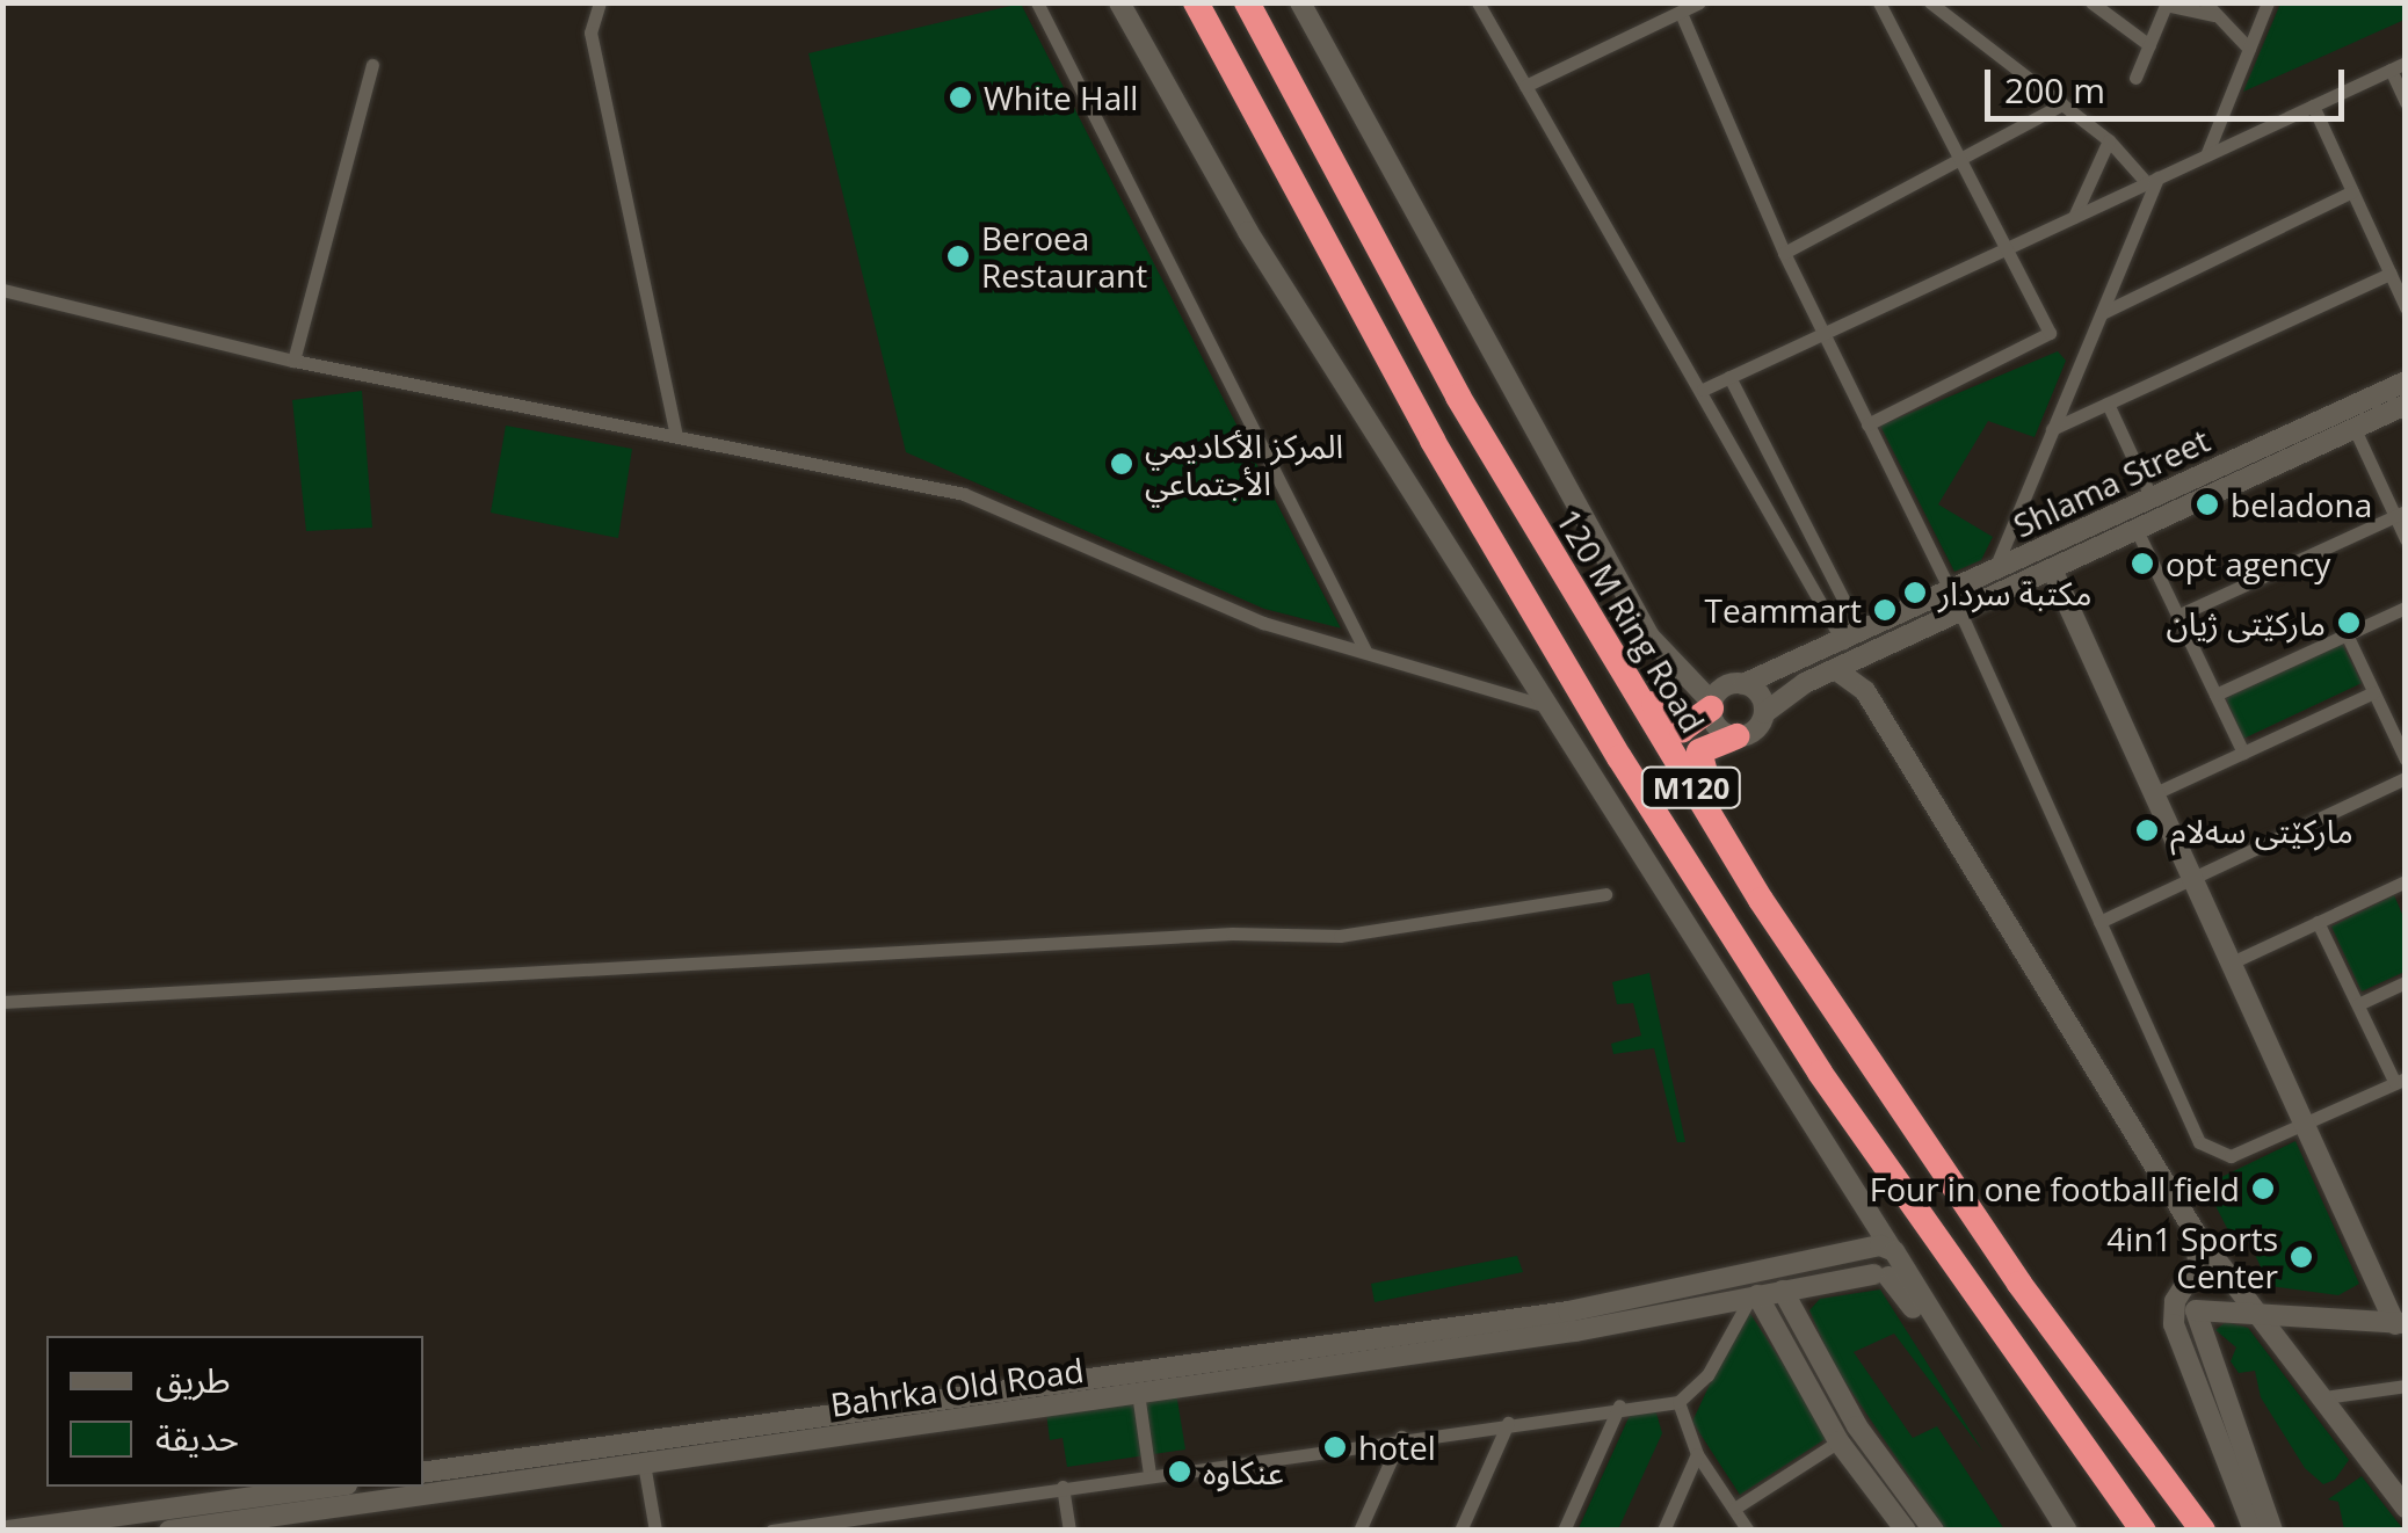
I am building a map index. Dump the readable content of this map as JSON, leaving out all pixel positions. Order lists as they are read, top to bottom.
{
  "streets": {
    "highway": ["120 M Ring Road", "M120"],
    "street": ["Shlama Street", "Bahrka Old Road"]
  },
  "places": [
    "White Hall",
    "Beroea Restaurant",
    "المركز الأكاديمي الأجتماعي",
    "beladona",
    "opt agency",
    "مكتبة سردار",
    "Teammart",
    "مارکێتی ژیان",
    "مارکێتی سەلام",
    "Four in one football field",
    "4in1 Sports Center",
    "hotel",
    "عنكاوه"
  ],
  "legend": ["طريق", "حديقة"],
  "scale_bar": "200 m"
}
